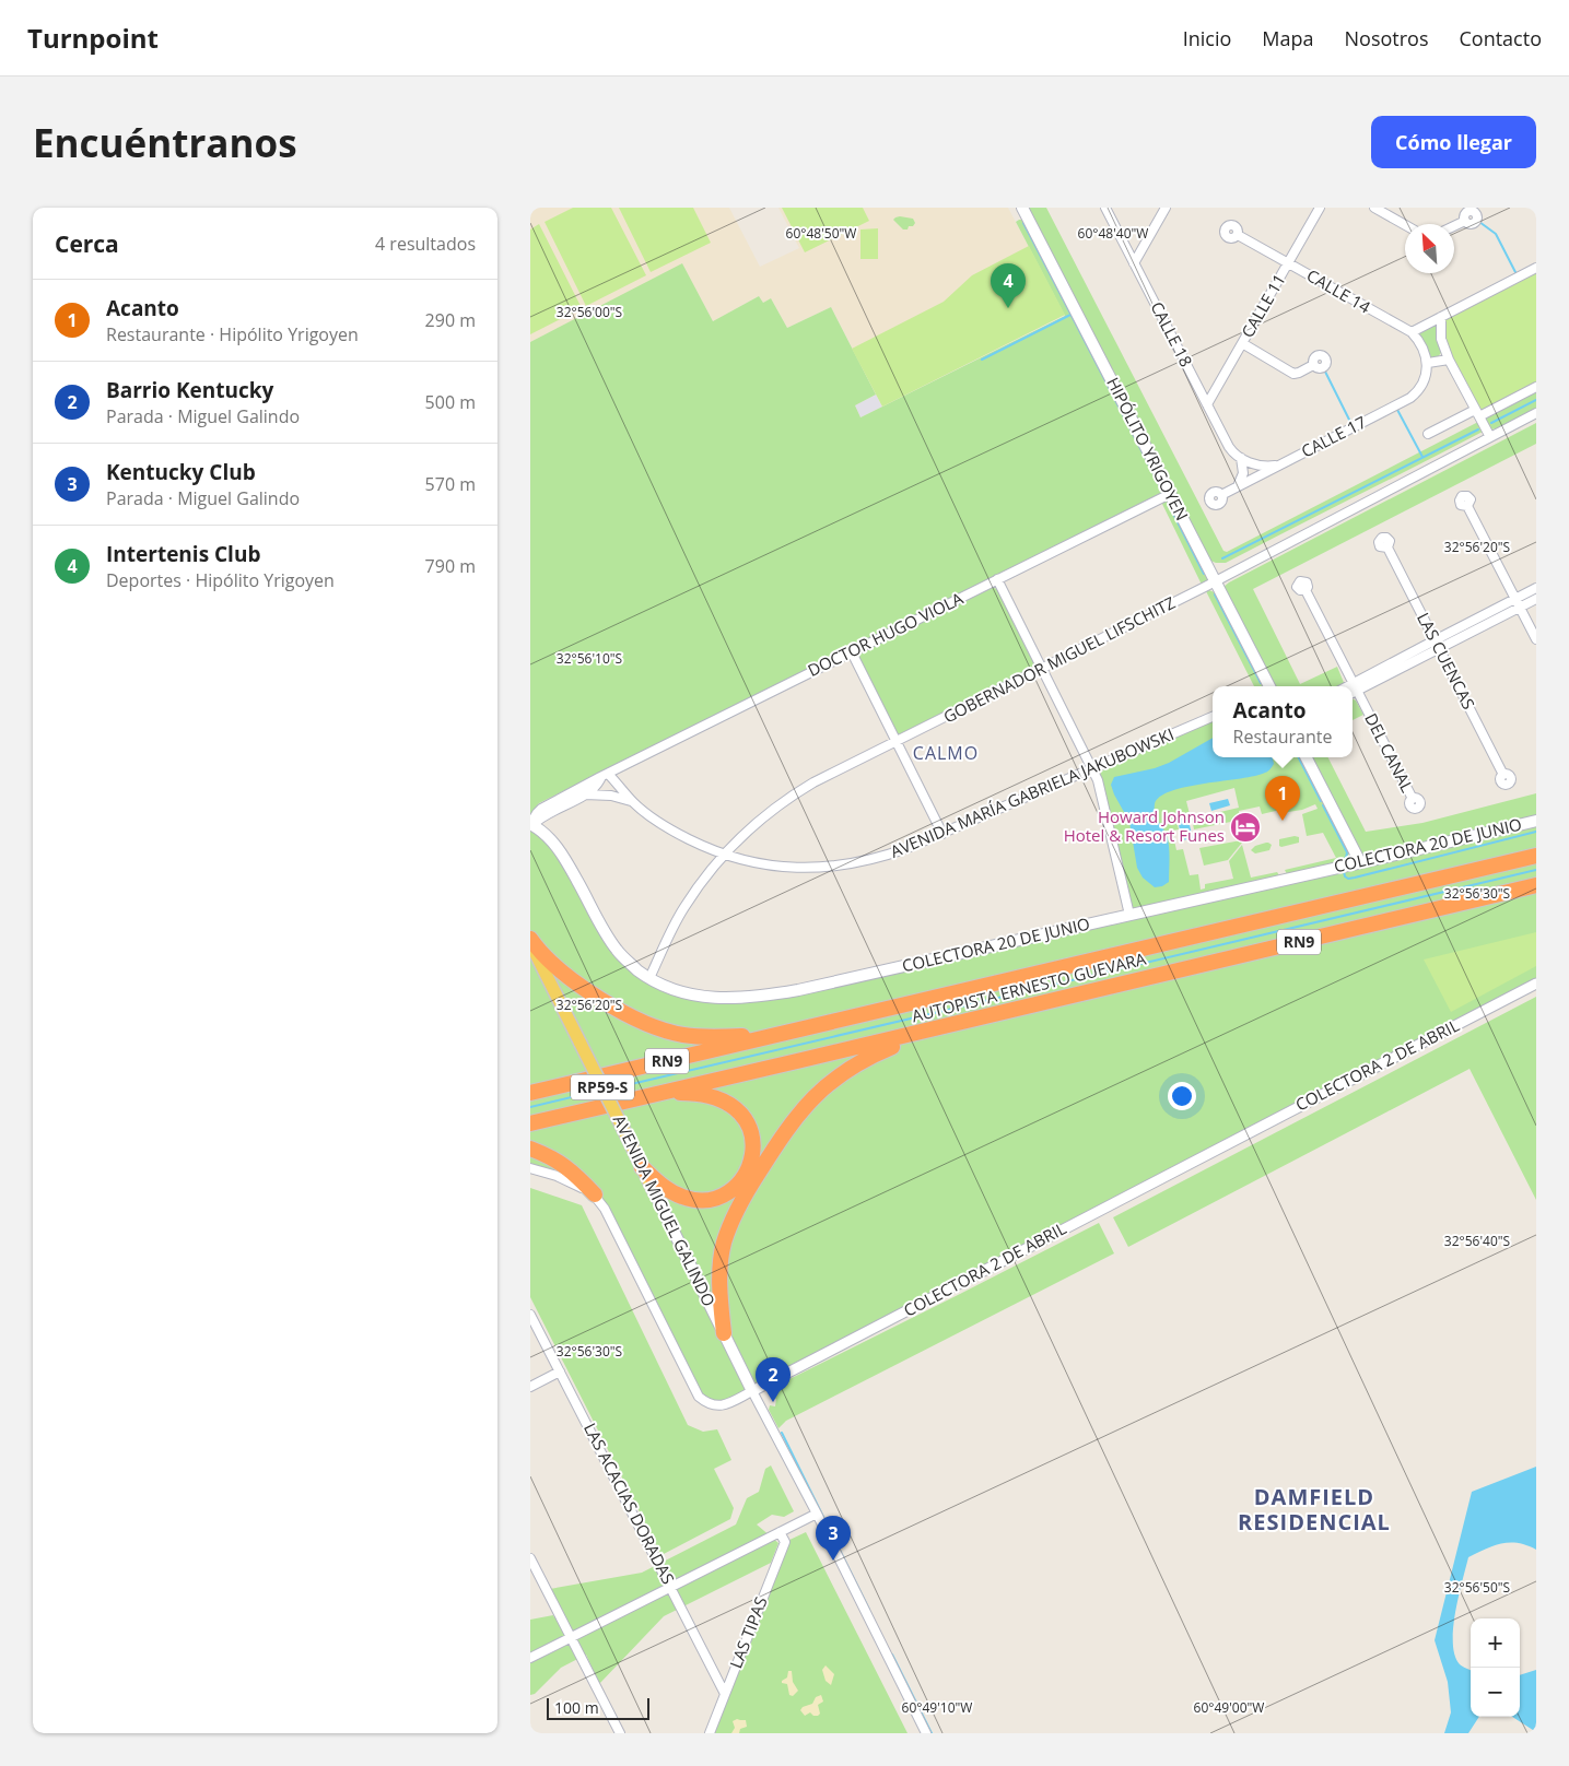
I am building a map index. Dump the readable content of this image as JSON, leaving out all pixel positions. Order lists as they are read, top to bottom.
{
  "streets": {
    "highway": ["RN9", "AUTOPISTA ERNESTO GUEVARA"],
    "main road": [
      "HIPÓLITO YRIGOYEN",
      "COLECTORA 20 DE JUNIO",
      "RP59-S",
      "AVENIDA MIGUEL GALINDO"
    ],
    "street": [
      "CALLE 14",
      "CALLE 11",
      "CALLE 18",
      "CALLE 17",
      "DOCTOR HUGO VIOLA",
      "GOBERNADOR MIGUEL LIFSCHITZ",
      "LAS CUENCAS",
      "DEL CANAL",
      "AVENIDA MARÍA GABRIELA JAKUBOWSKI",
      "COLECTORA 2 DE ABRIL",
      "LAS ACACIAS DORADAS",
      "LAS TIPAS"
    ]
  },
  "crossings": [
    ["CALLE 14", "CALLE 11"],
    ["CALLE 11", "CALLE 18"],
    ["HIPÓLITO YRIGOYEN", "DOCTOR HUGO VIOLA"],
    ["HIPÓLITO YRIGOYEN", "GOBERNADOR MIGUEL LIFSCHITZ"],
    ["DOCTOR HUGO VIOLA", "AVENIDA MARÍA GABRIELA JAKUBOWSKI"],
    ["DOCTOR HUGO VIOLA", "COLECTORA 20 DE JUNIO"],
    ["GOBERNADOR MIGUEL LIFSCHITZ", "AVENIDA MARÍA GABRIELA JAKUBOWSKI"],
    ["GOBERNADOR MIGUEL LIFSCHITZ", "COLECTORA 20 DE JUNIO"],
    ["COLECTORA 2 DE ABRIL", "AVENIDA MIGUEL GALINDO"],
    ["LAS ACACIAS DORADAS", "LAS TIPAS"]
  ],
  "districts": ["CALMO", "DAMFIELD RESIDENCIAL"],
  "places": {
    "hotel": ["Howard Johnson Hotel & Resort Funes"]
  },
  "scale_bar": "100 m",
  "north": "top left",
  "page": {
    "header": "Turnpoint",
    "nav": [
      "Inicio",
      "Mapa",
      "Nosotros",
      "Contacto"
    ],
    "buttons": "Cómo llegar",
    "title": "Encuéntranos",
    "heading": ["Cerca", "4 resultados"],
    "pins": [
      "4",
      "1",
      "2",
      "3"
    ],
    "list": [
      {
        "mark": "1",
        "name": "Acanto",
        "note": "Restaurante · Hipólito Yrigoyen",
        "value": "290 m"
      },
      {
        "mark": "2",
        "name": "Barrio Kentucky",
        "note": "Parada · Miguel Galindo",
        "value": "500 m"
      },
      {
        "mark": "3",
        "name": "Kentucky Club",
        "note": "Parada · Miguel Galindo",
        "value": "570 m"
      },
      {
        "mark": "4",
        "name": "Intertenis Club",
        "note": "Deportes · Hipólito Yrigoyen",
        "value": "790 m"
      }
    ],
    "popup": ["Acanto", "Restaurante"],
    "map_buttons": ["+", "−"],
    "scale": "100 m"
  },
  "coordinates": [
    "60°48'50\"W",
    "60°48'40\"W",
    "32°56'00\"S",
    "32°56'20\"S",
    "32°56'10\"S",
    "32°56'30\"S",
    "32°56'40\"S",
    "32°56'50\"S",
    "60°49'10\"W",
    "60°49'00\"W"
  ]
}
